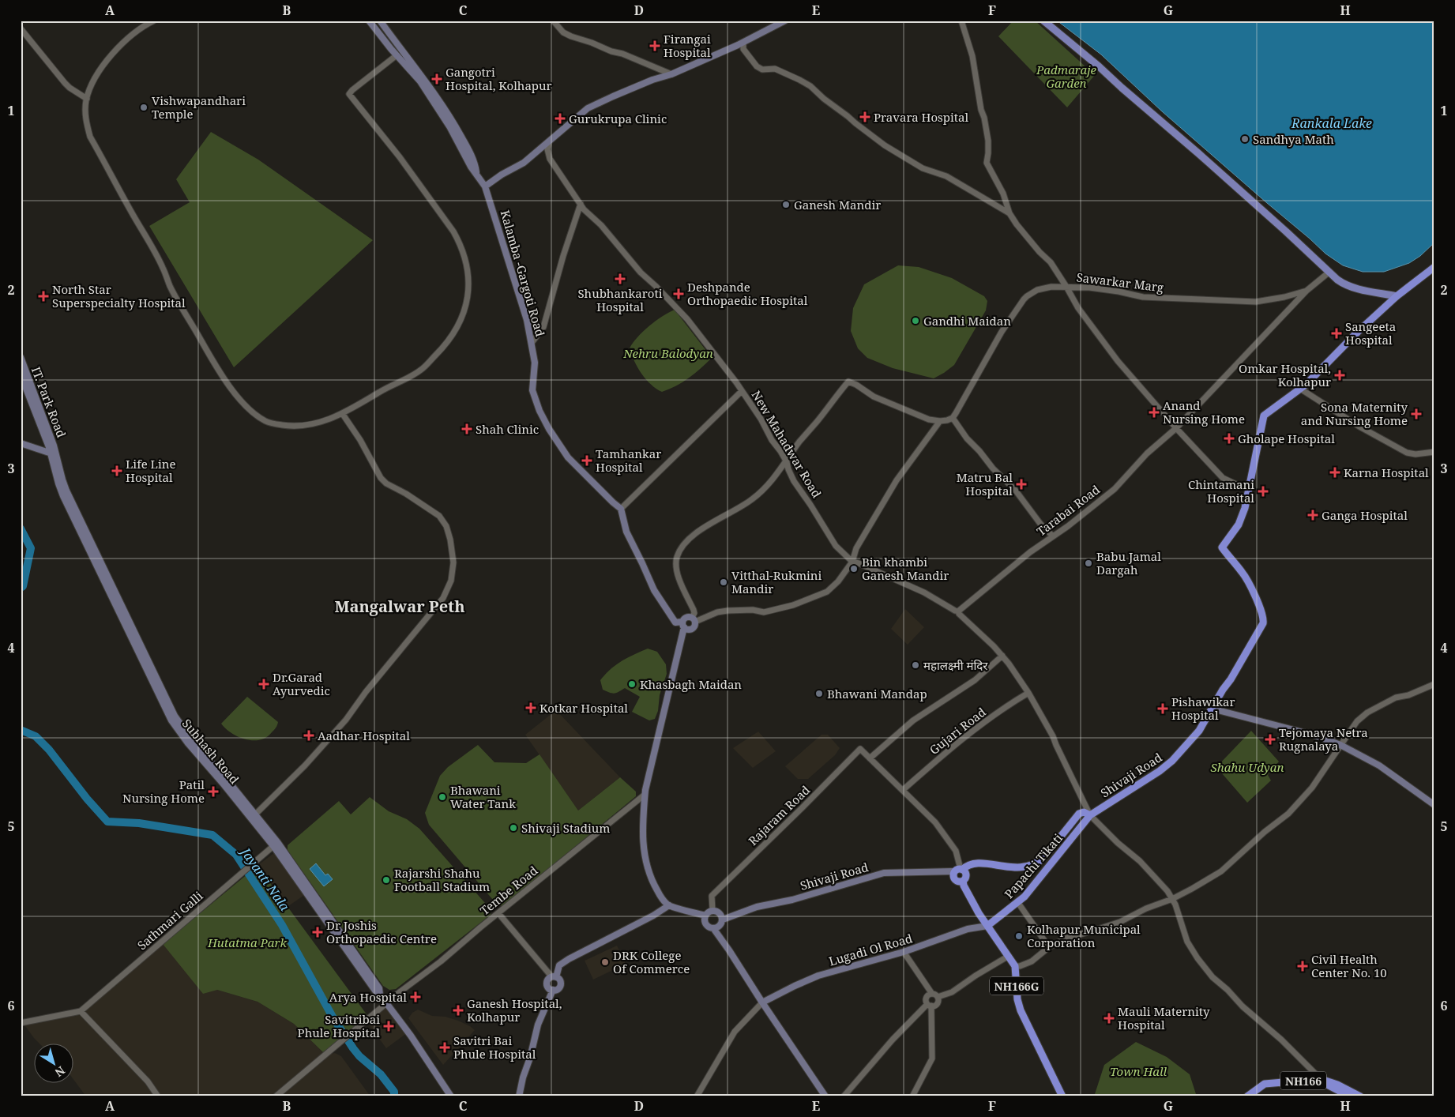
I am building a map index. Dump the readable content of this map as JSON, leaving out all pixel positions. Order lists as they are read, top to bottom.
{
  "streets": {
    "highway": [
      "Shivaji Road",
      "Papachi Tikati",
      "NH166G",
      "NH166"
    ],
    "main road": [
      "Kalamba -Gargoti Road",
      "IT. Park Road",
      "Subhash Road",
      "Lugadi Ol Road"
    ],
    "street": [
      "Sawarkar Marg",
      "New Mahadwar Road",
      "Tarabai Road",
      "Gujari Road",
      "Rajaram Road",
      "Tembe Road",
      "Sathmari Galli"
    ]
  },
  "crossings": [
    ["Sawarkar Marg", "Tarabai Road"],
    ["IT. Park Road", "Subhash Road"],
    ["Subhash Road", "Tembe Road"],
    ["Subhash Road", "Sathmari Galli"],
    ["Shivaji Road", "Rajaram Road"],
    ["Shivaji Road", "Papachi Tikati"],
    ["Shivaji Road", "NH166G"],
    ["Papachi Tikati", "Lugadi Ol Road"],
    ["Papachi Tikati", "NH166G"],
    ["Lugadi Ol Road", "NH166G"]
  ],
  "districts": ["Mangalwar Peth"],
  "water": ["Rankala Lake", "Jayanti Nala"],
  "parks": [
    "Padmaraje Garden",
    "Nehru Balodyan",
    "Shahu Udyan",
    "Hutatma Park",
    "Town Hall"
  ],
  "places": {
    "health": [
      "Firangai Hospital",
      "Gangotri Hospital, Kolhapur",
      "Pravara Hospital",
      "Gurukrupa Clinic",
      "Shubhankaroti Hospital",
      "Deshpande Orthopaedic Hospital",
      "North Star Superspecialty Hospital",
      "Sangeeta Hospital",
      "Omkar Hospital, Kolhapur",
      "Anand Nursing Home",
      "Sona Maternity and Nursing Home",
      "Shah Clinic",
      "Gholape Hospital",
      "Tamhankar Hospital",
      "Life Line Hospital",
      "Karna Hospital",
      "Matru Bal Hospital",
      "Chintamani Hospital",
      "Ganga Hospital",
      "Dr.Garad Ayurvedic",
      "Kotkar Hospital",
      "Pishawikar Hospital",
      "Aadhar Hospital",
      "Tejomaya Netra Rugnalaya",
      "Patil Nursing Home",
      "Dr Joshis Orthopaedic Centre",
      "Civil Health Center No. 10",
      "Arya Hospital",
      "Ganesh Hospital, Kolhapur",
      "Mauli Maternity Hospital",
      "Savitribai Phule Hospital",
      "Savitri Bai Phule Hospital"
    ],
    "other": [
      "Vishwapandhari Temple",
      "Sandhya Math",
      "Ganesh Mandir",
      "Gandhi Maidan",
      "Babu Jamal Dargah",
      "Bin khambi Ganesh Mandir",
      "Vitthal-Rukmini Mandir",
      "महालक्ष्मी मंदिर",
      "Khasbagh Maidan",
      "Bhawani Mandap",
      "Bhawani Water Tank",
      "Shivaji Stadium",
      "Rajarshi Shahu Football Stadium",
      "Kolhapur Municipal Corporation",
      "DRK College Of Commerce"
    ]
  },
  "north": "bottom right",
  "grid": {
    "columns": [
      "A",
      "B",
      "C",
      "D",
      "E",
      "F",
      "G",
      "H"
    ],
    "rows": [
      "1",
      "2",
      "3",
      "4",
      "5",
      "6"
    ]
  }
}
